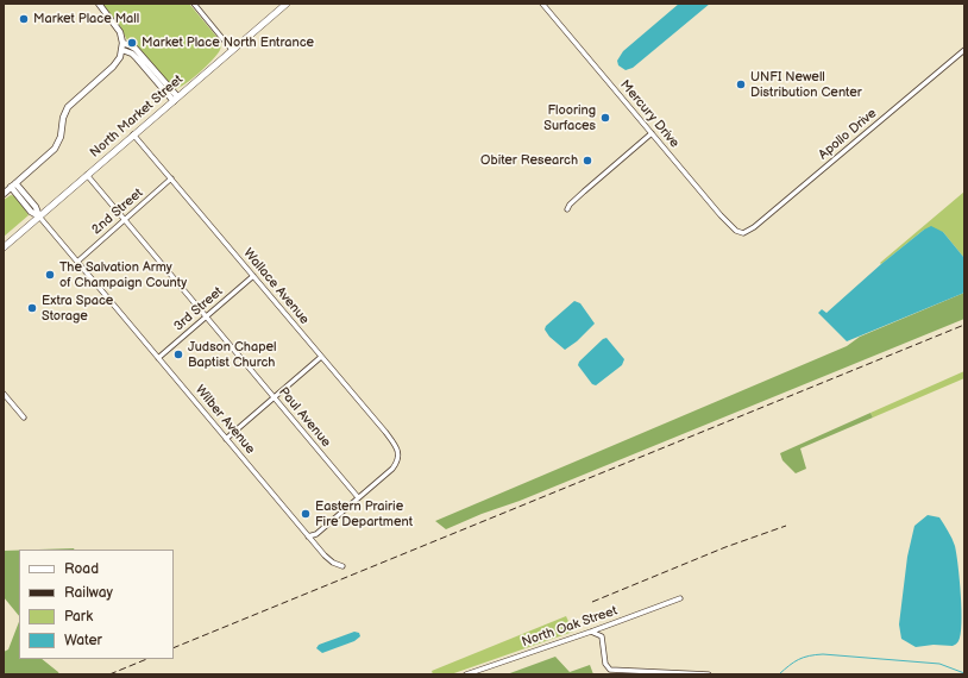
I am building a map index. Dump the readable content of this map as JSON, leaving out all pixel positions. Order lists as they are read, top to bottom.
{
  "streets": {
    "main road": ["North Market Street"],
    "street": [
      "Mercury Drive",
      "Apollo Drive",
      "2nd Street",
      "Wallace Avenue",
      "3rd Street",
      "Paul Avenue",
      "Wilber Avenue",
      "North Oak Street"
    ]
  },
  "crossings": [
    ["Mercury Drive", "Apollo Drive"],
    ["North Market Street", "Wallace Avenue"],
    ["North Market Street", "Paul Avenue"],
    ["North Market Street", "Wilber Avenue"],
    ["2nd Street", "Wallace Avenue"],
    ["2nd Street", "Paul Avenue"],
    ["2nd Street", "Wilber Avenue"],
    ["Wallace Avenue", "3rd Street"],
    ["Wallace Avenue", "Paul Avenue"],
    ["3rd Street", "Paul Avenue"],
    ["3rd Street", "Wilber Avenue"]
  ],
  "places": [
    "Market Place Mall",
    "Market Place North Entrance",
    "UNFI Newell Distribution Center",
    "Flooring Surfaces",
    "Obiter Research",
    "The Salvation Army of Champaign County",
    "Extra Space Storage",
    "Judson Chapel Baptist Church",
    "Eastern Prairie Fire Department"
  ],
  "legend": [
    "Road",
    "Railway",
    "Park",
    "Water"
  ]
}
